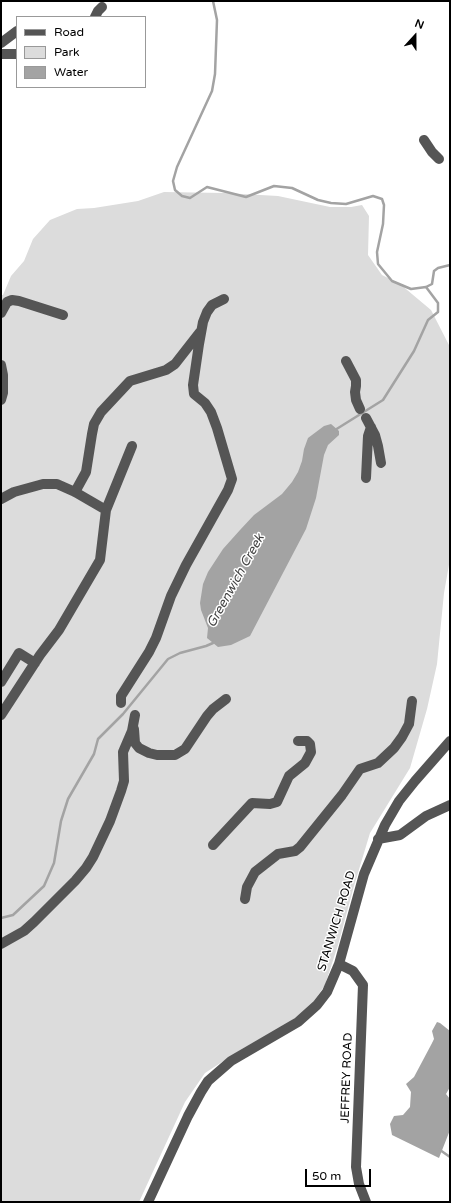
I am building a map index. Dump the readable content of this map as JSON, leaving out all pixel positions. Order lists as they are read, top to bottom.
{
  "streets": {
    "street": ["STANWICH ROAD", "JEFFREY ROAD"]
  },
  "crossings": [
    ["STANWICH ROAD", "JEFFREY ROAD"]
  ],
  "water": ["Greenwich Creek"],
  "legend": ["Road", "Park", "Water"],
  "scale_bar": "50 m",
  "north": "top"
}
